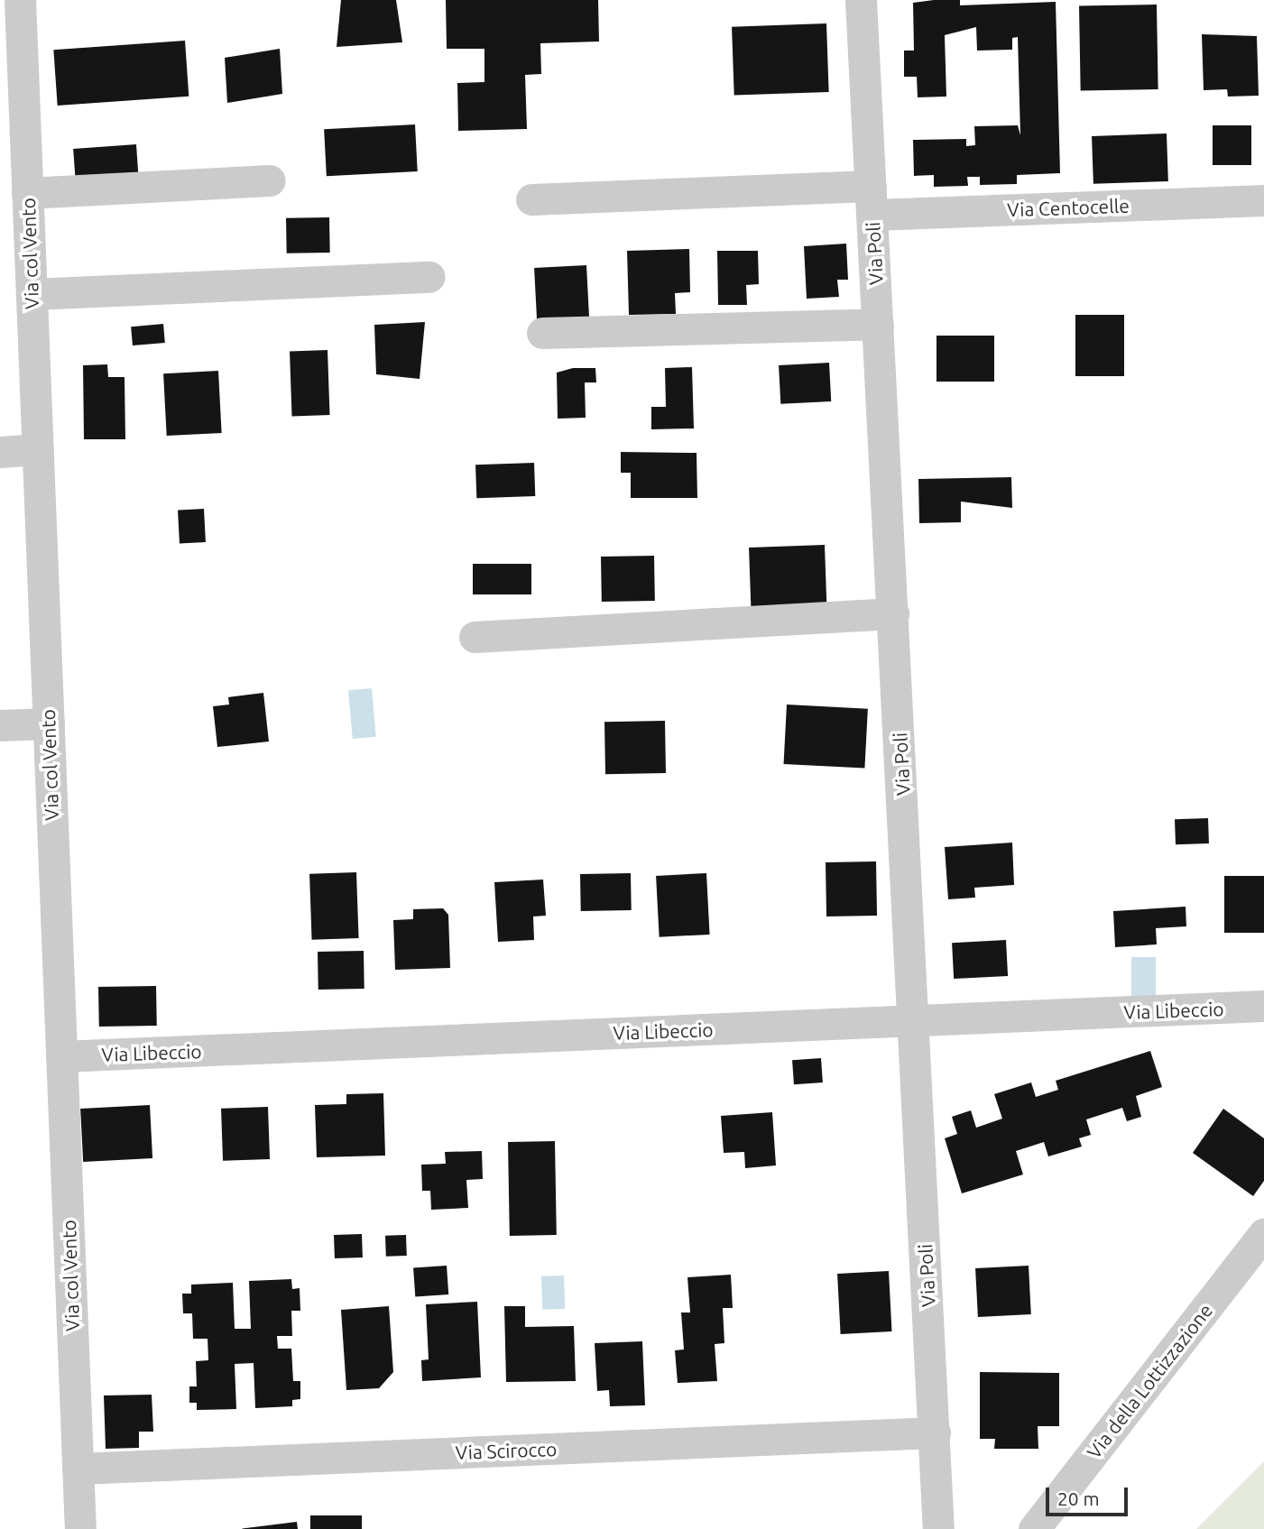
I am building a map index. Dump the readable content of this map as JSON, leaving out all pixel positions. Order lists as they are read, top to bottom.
{
  "streets": {
    "street": [
      "Via Centocelle",
      "Via col Vento",
      "Via Poli",
      "Via Libeccio",
      "Via della Lottizzazione",
      "Via Scirocco"
    ]
  },
  "crossings": [
    ["Via Centocelle", "Via Poli"],
    ["Via col Vento", "Via Libeccio"],
    ["Via col Vento", "Via Scirocco"],
    ["Via Poli", "Via Libeccio"],
    ["Via Poli", "Via Scirocco"]
  ],
  "scale_bar": "20 m"
}
